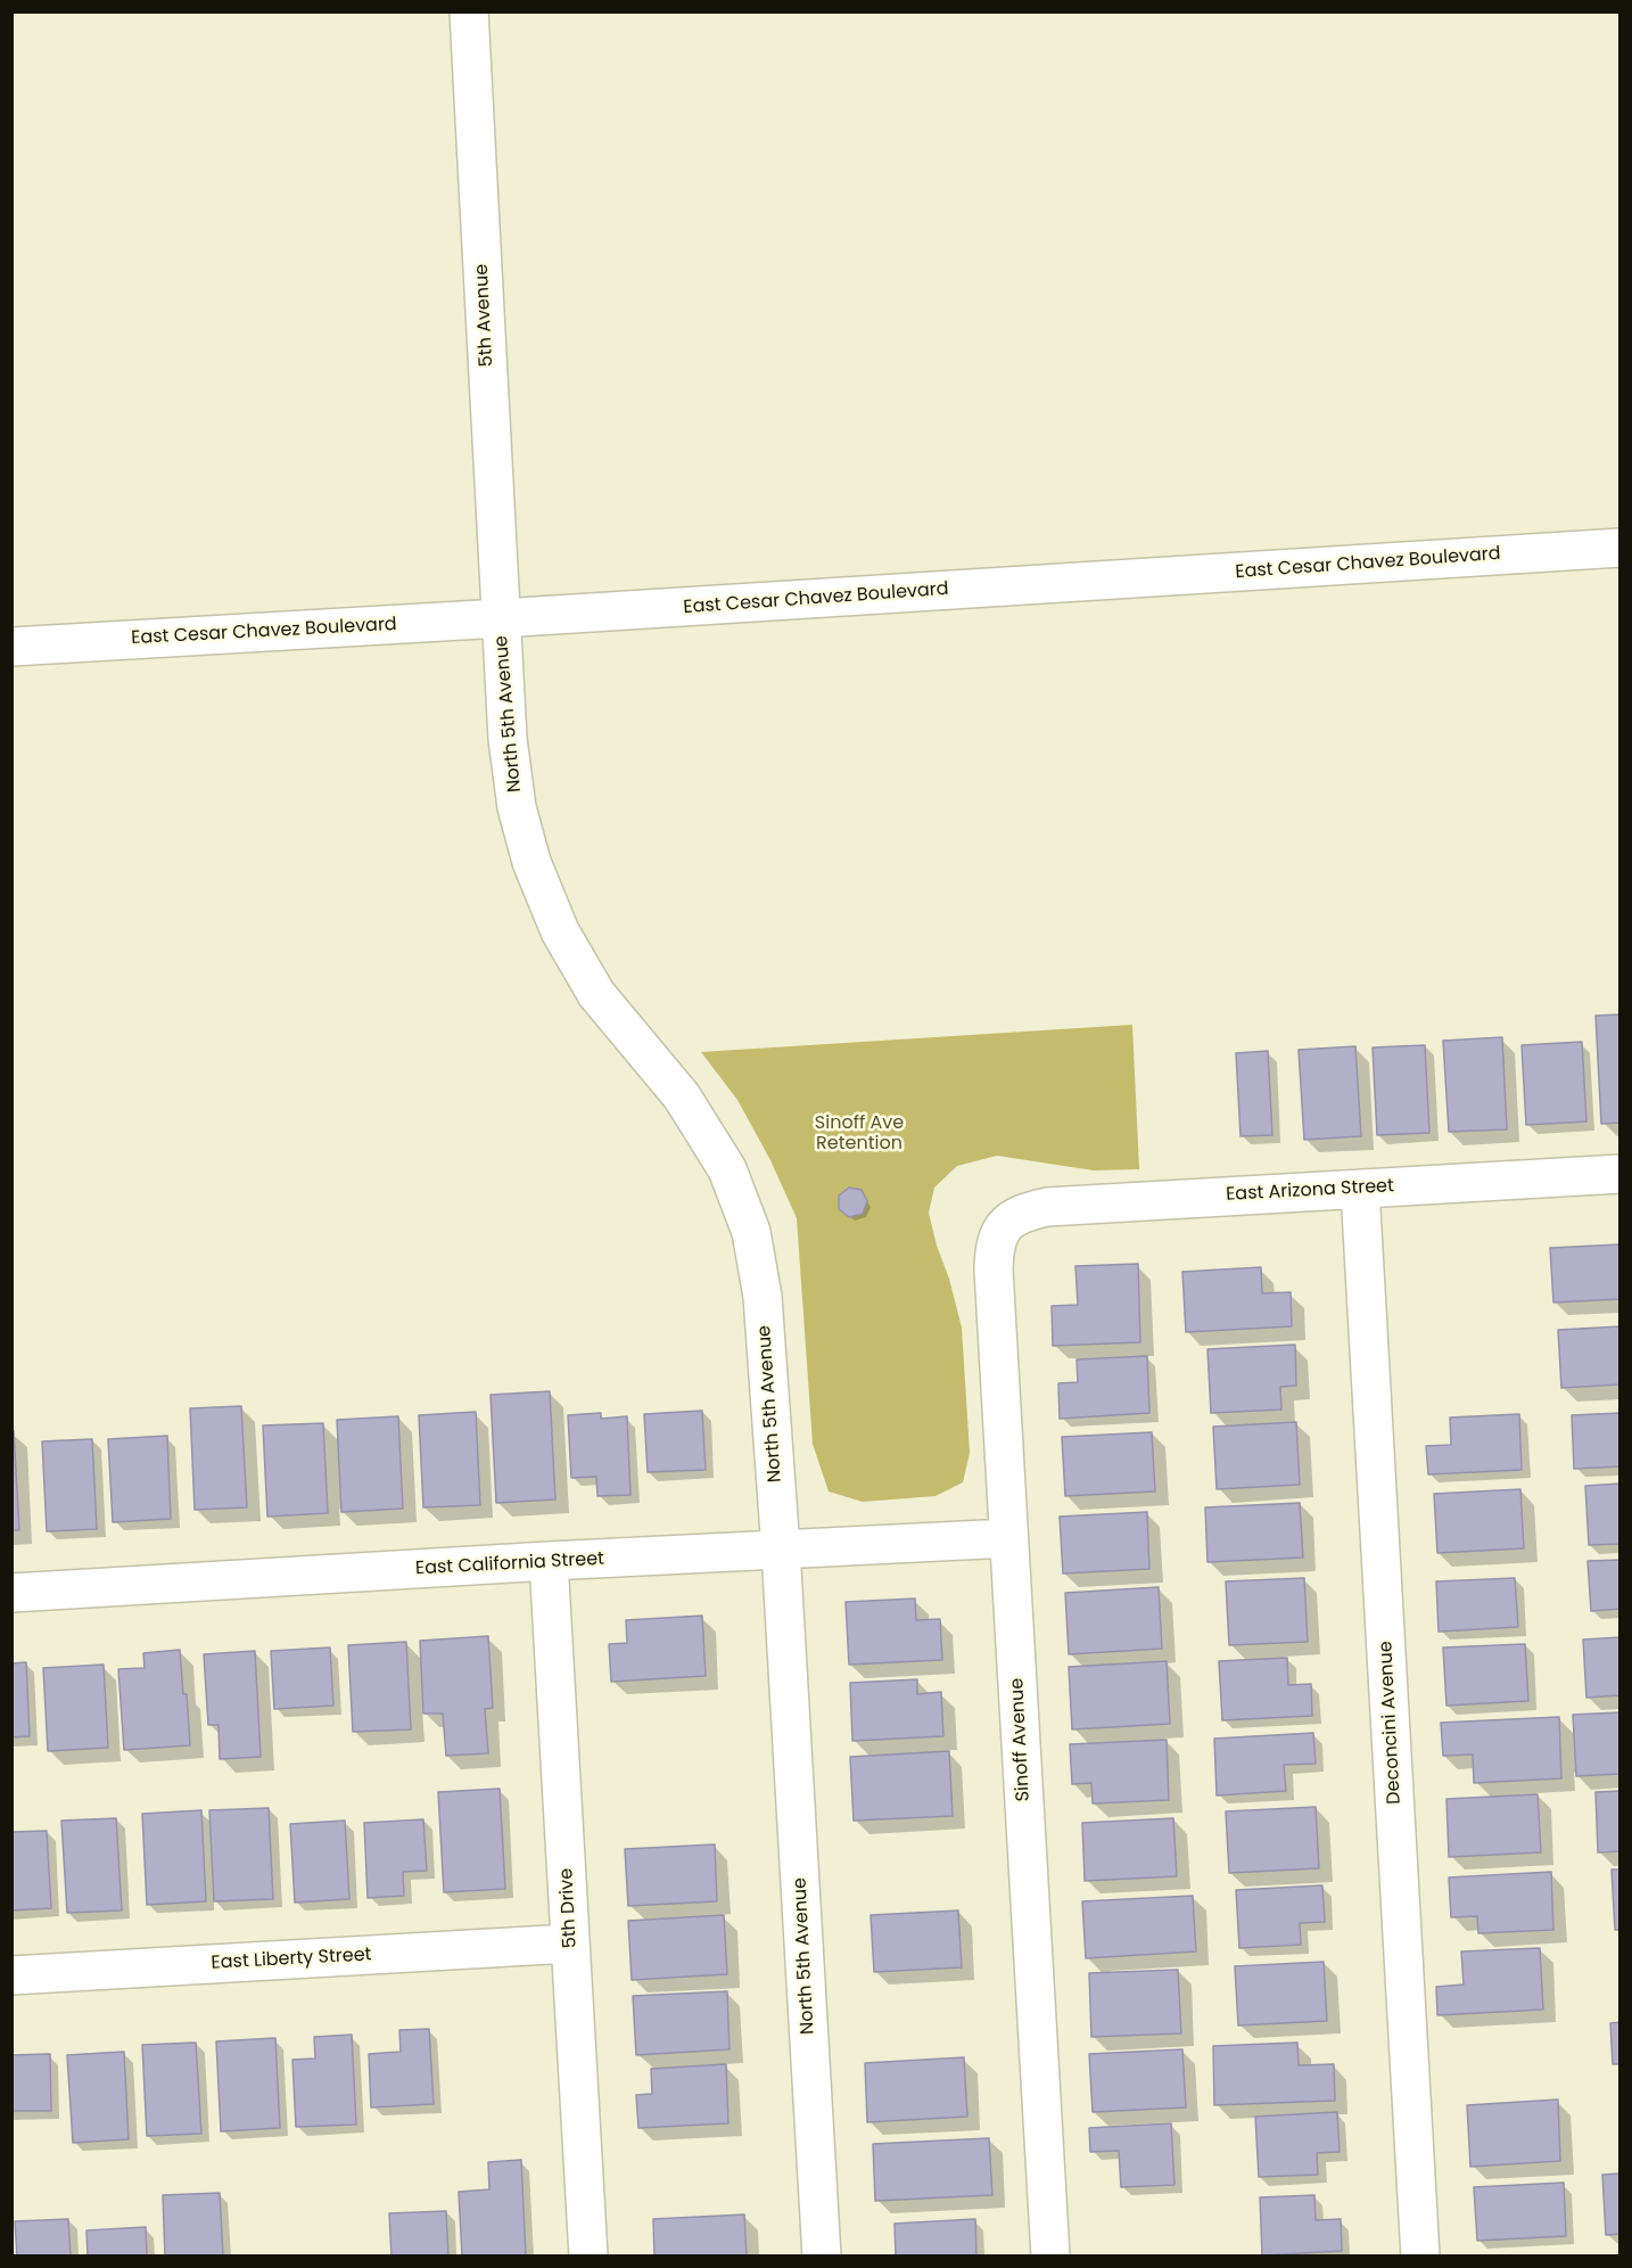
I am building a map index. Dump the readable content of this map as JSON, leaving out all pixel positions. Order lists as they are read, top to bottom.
{
  "streets": {
    "main road": [
      "5th Avenue",
      "East Cesar Chavez Boulevard",
      "North 5th Avenue",
      "East Arizona Street",
      "East California Street",
      "Deconcini Avenue",
      "Sinoff Avenue",
      "5th Drive",
      "East Liberty Street"
    ]
  },
  "crossings": [
    ["5th Avenue", "East Cesar Chavez Boulevard"],
    ["5th Avenue", "North 5th Avenue"],
    ["East Cesar Chavez Boulevard", "North 5th Avenue"],
    ["North 5th Avenue", "East California Street"],
    ["East Arizona Street", "Deconcini Avenue"],
    ["East Arizona Street", "Sinoff Avenue"],
    ["East California Street", "Sinoff Avenue"],
    ["East California Street", "5th Drive"],
    ["5th Drive", "East Liberty Street"]
  ],
  "parks": ["Sinoff Ave Retention"]
}
